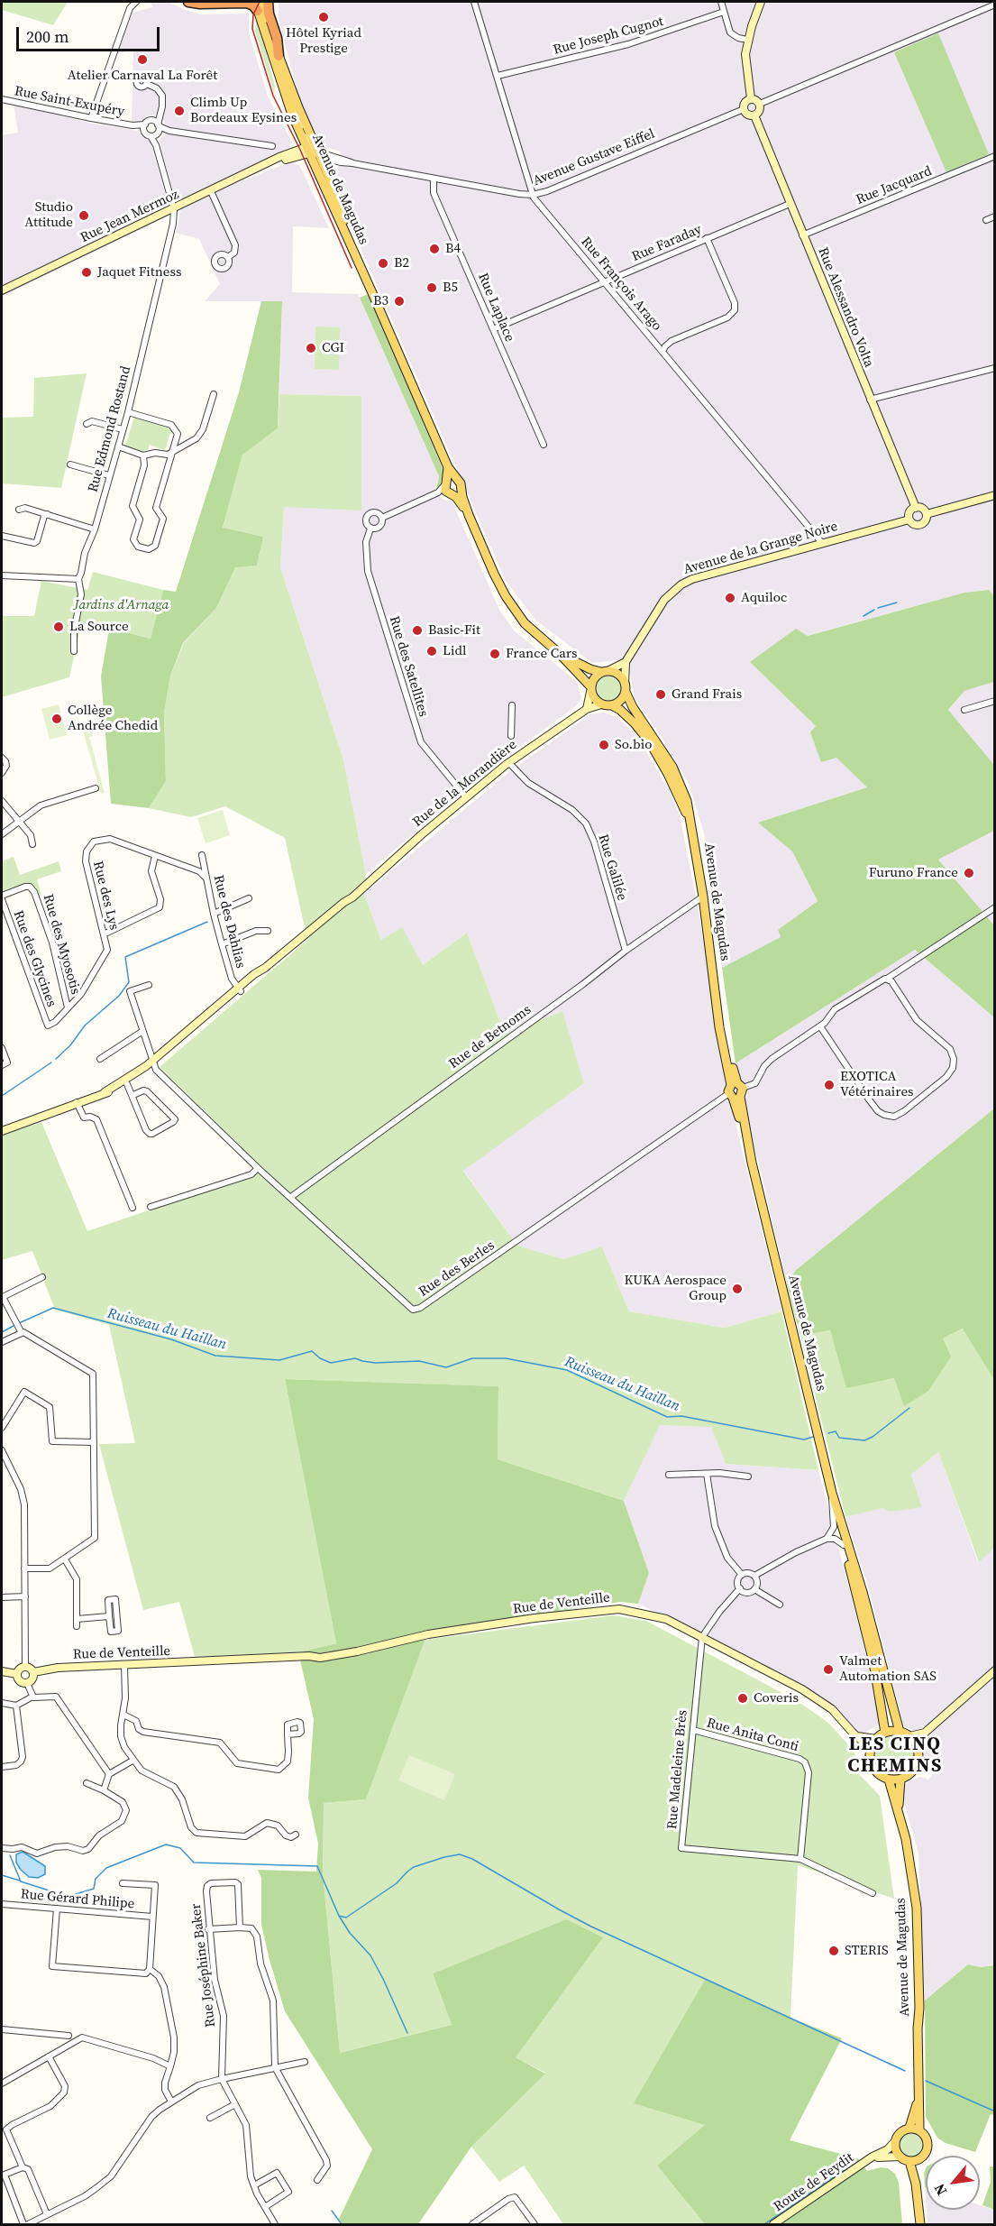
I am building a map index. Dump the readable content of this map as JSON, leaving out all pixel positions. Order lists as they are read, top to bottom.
{
  "streets": {
    "main road": ["Avenue de Magudas"],
    "street": [
      "Rue Joseph Cugnot",
      "Rue Saint-Exupéry",
      "Avenue Gustave Eiffel",
      "Rue Jacquard",
      "Rue Jean Mermoz",
      "Rue Faraday",
      "Rue François Arago",
      "Rue Laplace",
      "Rue Alessandro Volta",
      "Rue Edmond Rostand",
      "Avenue de la Grange Noire",
      "Rue des Satellites",
      "Rue de la Morandière",
      "Rue Galilée",
      "Rue des Lys",
      "Rue des Dahlias",
      "Rue des Myosotis",
      "Rue des Glycines",
      "Rue de Betnoms",
      "Rue des Berles",
      "Rue de Venteille",
      "Rue Anita Conti",
      "Rue Madeleine Brès",
      "Rue Gérard Philipe",
      "Rue Joséphine Baker",
      "Route de Feydit"
    ]
  },
  "crossings": [
    ["Rue Joseph Cugnot", "Rue François Arago"],
    ["Avenue Gustave Eiffel", "Avenue de Magudas"],
    ["Avenue Gustave Eiffel", "Rue Jean Mermoz"],
    ["Avenue Gustave Eiffel", "Rue François Arago"],
    ["Avenue Gustave Eiffel", "Rue Laplace"],
    ["Avenue Gustave Eiffel", "Rue Alessandro Volta"],
    ["Rue Jacquard", "Rue Alessandro Volta"],
    ["Avenue de Magudas", "Rue Jean Mermoz"],
    ["Avenue de Magudas", "Avenue de la Grange Noire"],
    ["Avenue de Magudas", "Rue de la Morandière"],
    ["Avenue de Magudas", "Rue de Betnoms"],
    ["Avenue de Magudas", "Rue des Berles"],
    ["Avenue de Magudas", "Rue de Venteille"],
    ["Avenue de Magudas", "Route de Feydit"],
    ["Rue Jean Mermoz", "Rue Edmond Rostand"],
    ["Rue Faraday", "Rue François Arago"],
    ["Rue Faraday", "Rue Laplace"],
    ["Rue Faraday", "Rue Alessandro Volta"],
    ["Rue François Arago", "Avenue de la Grange Noire"],
    ["Rue Alessandro Volta", "Avenue de la Grange Noire"],
    ["Avenue de la Grange Noire", "Rue de la Morandière"],
    ["Rue des Satellites", "Rue de la Morandière"],
    ["Rue de la Morandière", "Rue Galilée"],
    ["Rue de la Morandière", "Rue des Dahlias"],
    ["Rue de la Morandière", "Rue des Berles"],
    ["Rue Galilée", "Rue de Betnoms"],
    ["Rue des Lys", "Rue des Dahlias"],
    ["Rue des Lys", "Rue des Myosotis"],
    ["Rue des Lys", "Rue des Glycines"],
    ["Rue des Myosotis", "Rue des Glycines"],
    ["Rue de Betnoms", "Rue des Berles"],
    ["Rue de Venteille", "Rue Madeleine Brès"],
    ["Rue Anita Conti", "Rue Madeleine Brès"]
  ],
  "districts": ["LES CINQ CHEMINS"],
  "water": ["Ruisseau du Haillan"],
  "parks": ["Jardins d'Arnaga"],
  "places": [
    "Hôtel Kyriad Prestige",
    "Atelier Carnaval La Forêt",
    "Climb Up Bordeaux Eysines",
    "Studio Attitude",
    "B4",
    "B2",
    "Jaquet Fitness",
    "B5",
    "B3",
    "CGI",
    "Aquiloc",
    "La Source",
    "Basic-Fit",
    "Lidl",
    "France Cars",
    "Grand Frais",
    "Collège Andrée Chedid",
    "So.bio",
    "Furuno France",
    "EXOTICA Vétérinaires",
    "KUKA Aerospace Group",
    "Valmet Automation SAS",
    "Coveris",
    "STERIS"
  ],
  "scale_bar": "200 m",
  "north": "bottom left"
}
